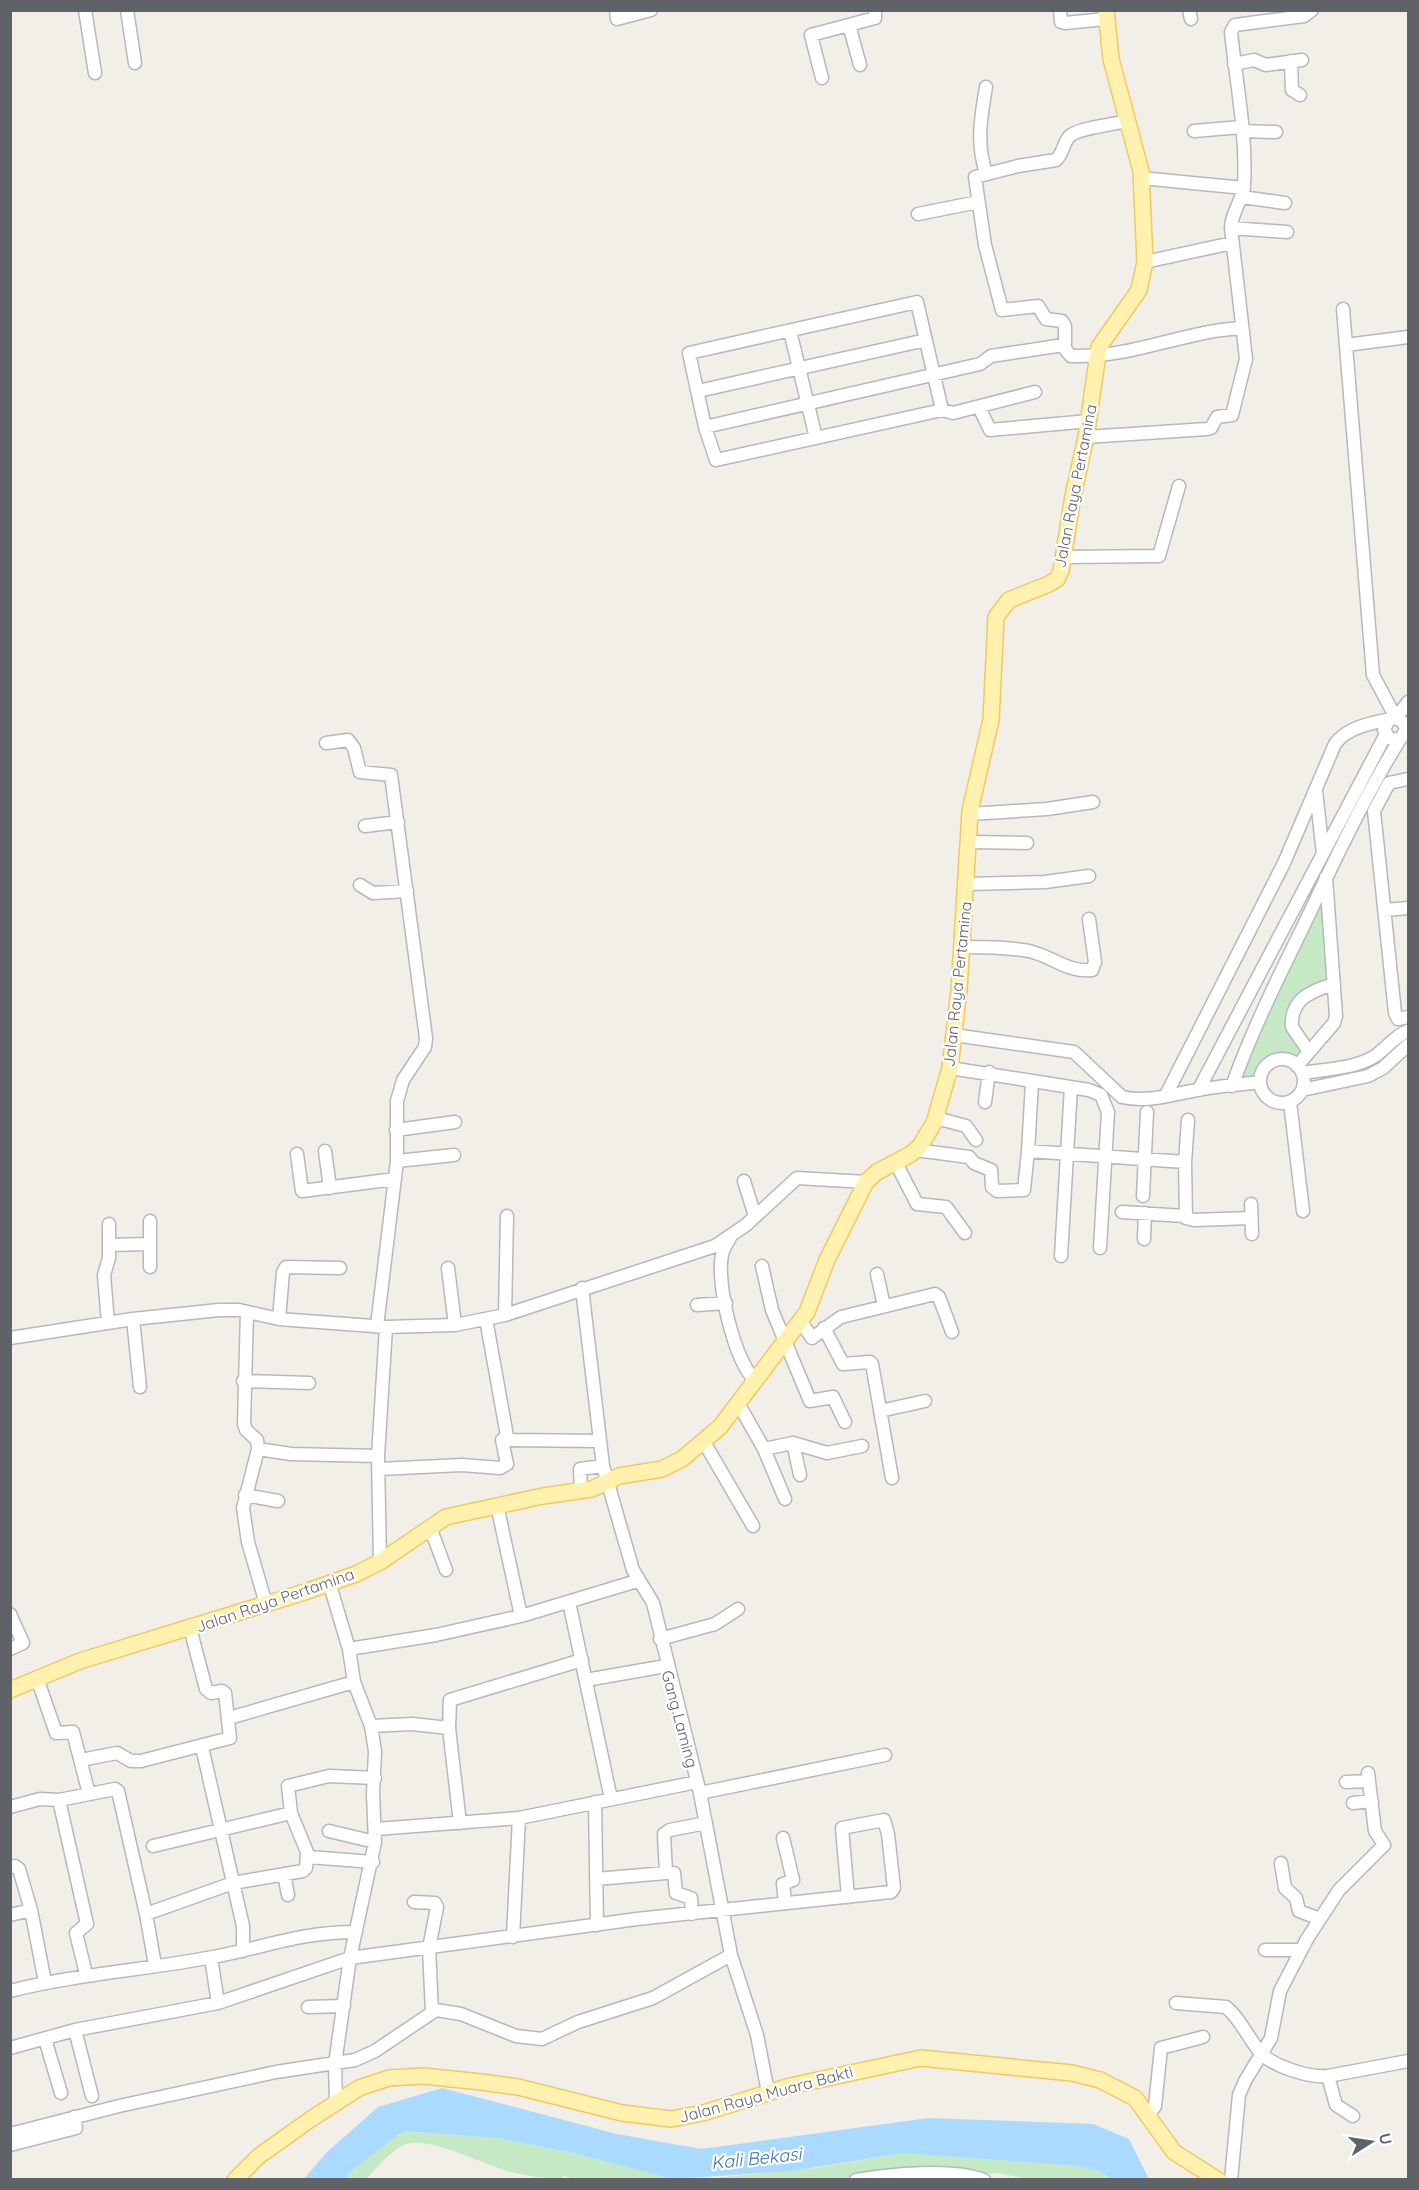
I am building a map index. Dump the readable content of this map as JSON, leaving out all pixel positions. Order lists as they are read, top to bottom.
{
  "streets": {
    "main road": ["Jalan Raya Pertamina", "Jalan Raya Muara Bakti"],
    "street": ["Gang Laming"]
  },
  "crossings": [
    ["Jalan Raya Pertamina", "Gang Laming"],
    ["Gang Laming", "Jalan Raya Muara Bakti"]
  ],
  "water": ["Kali Bekasi"],
  "north": "right"
}
